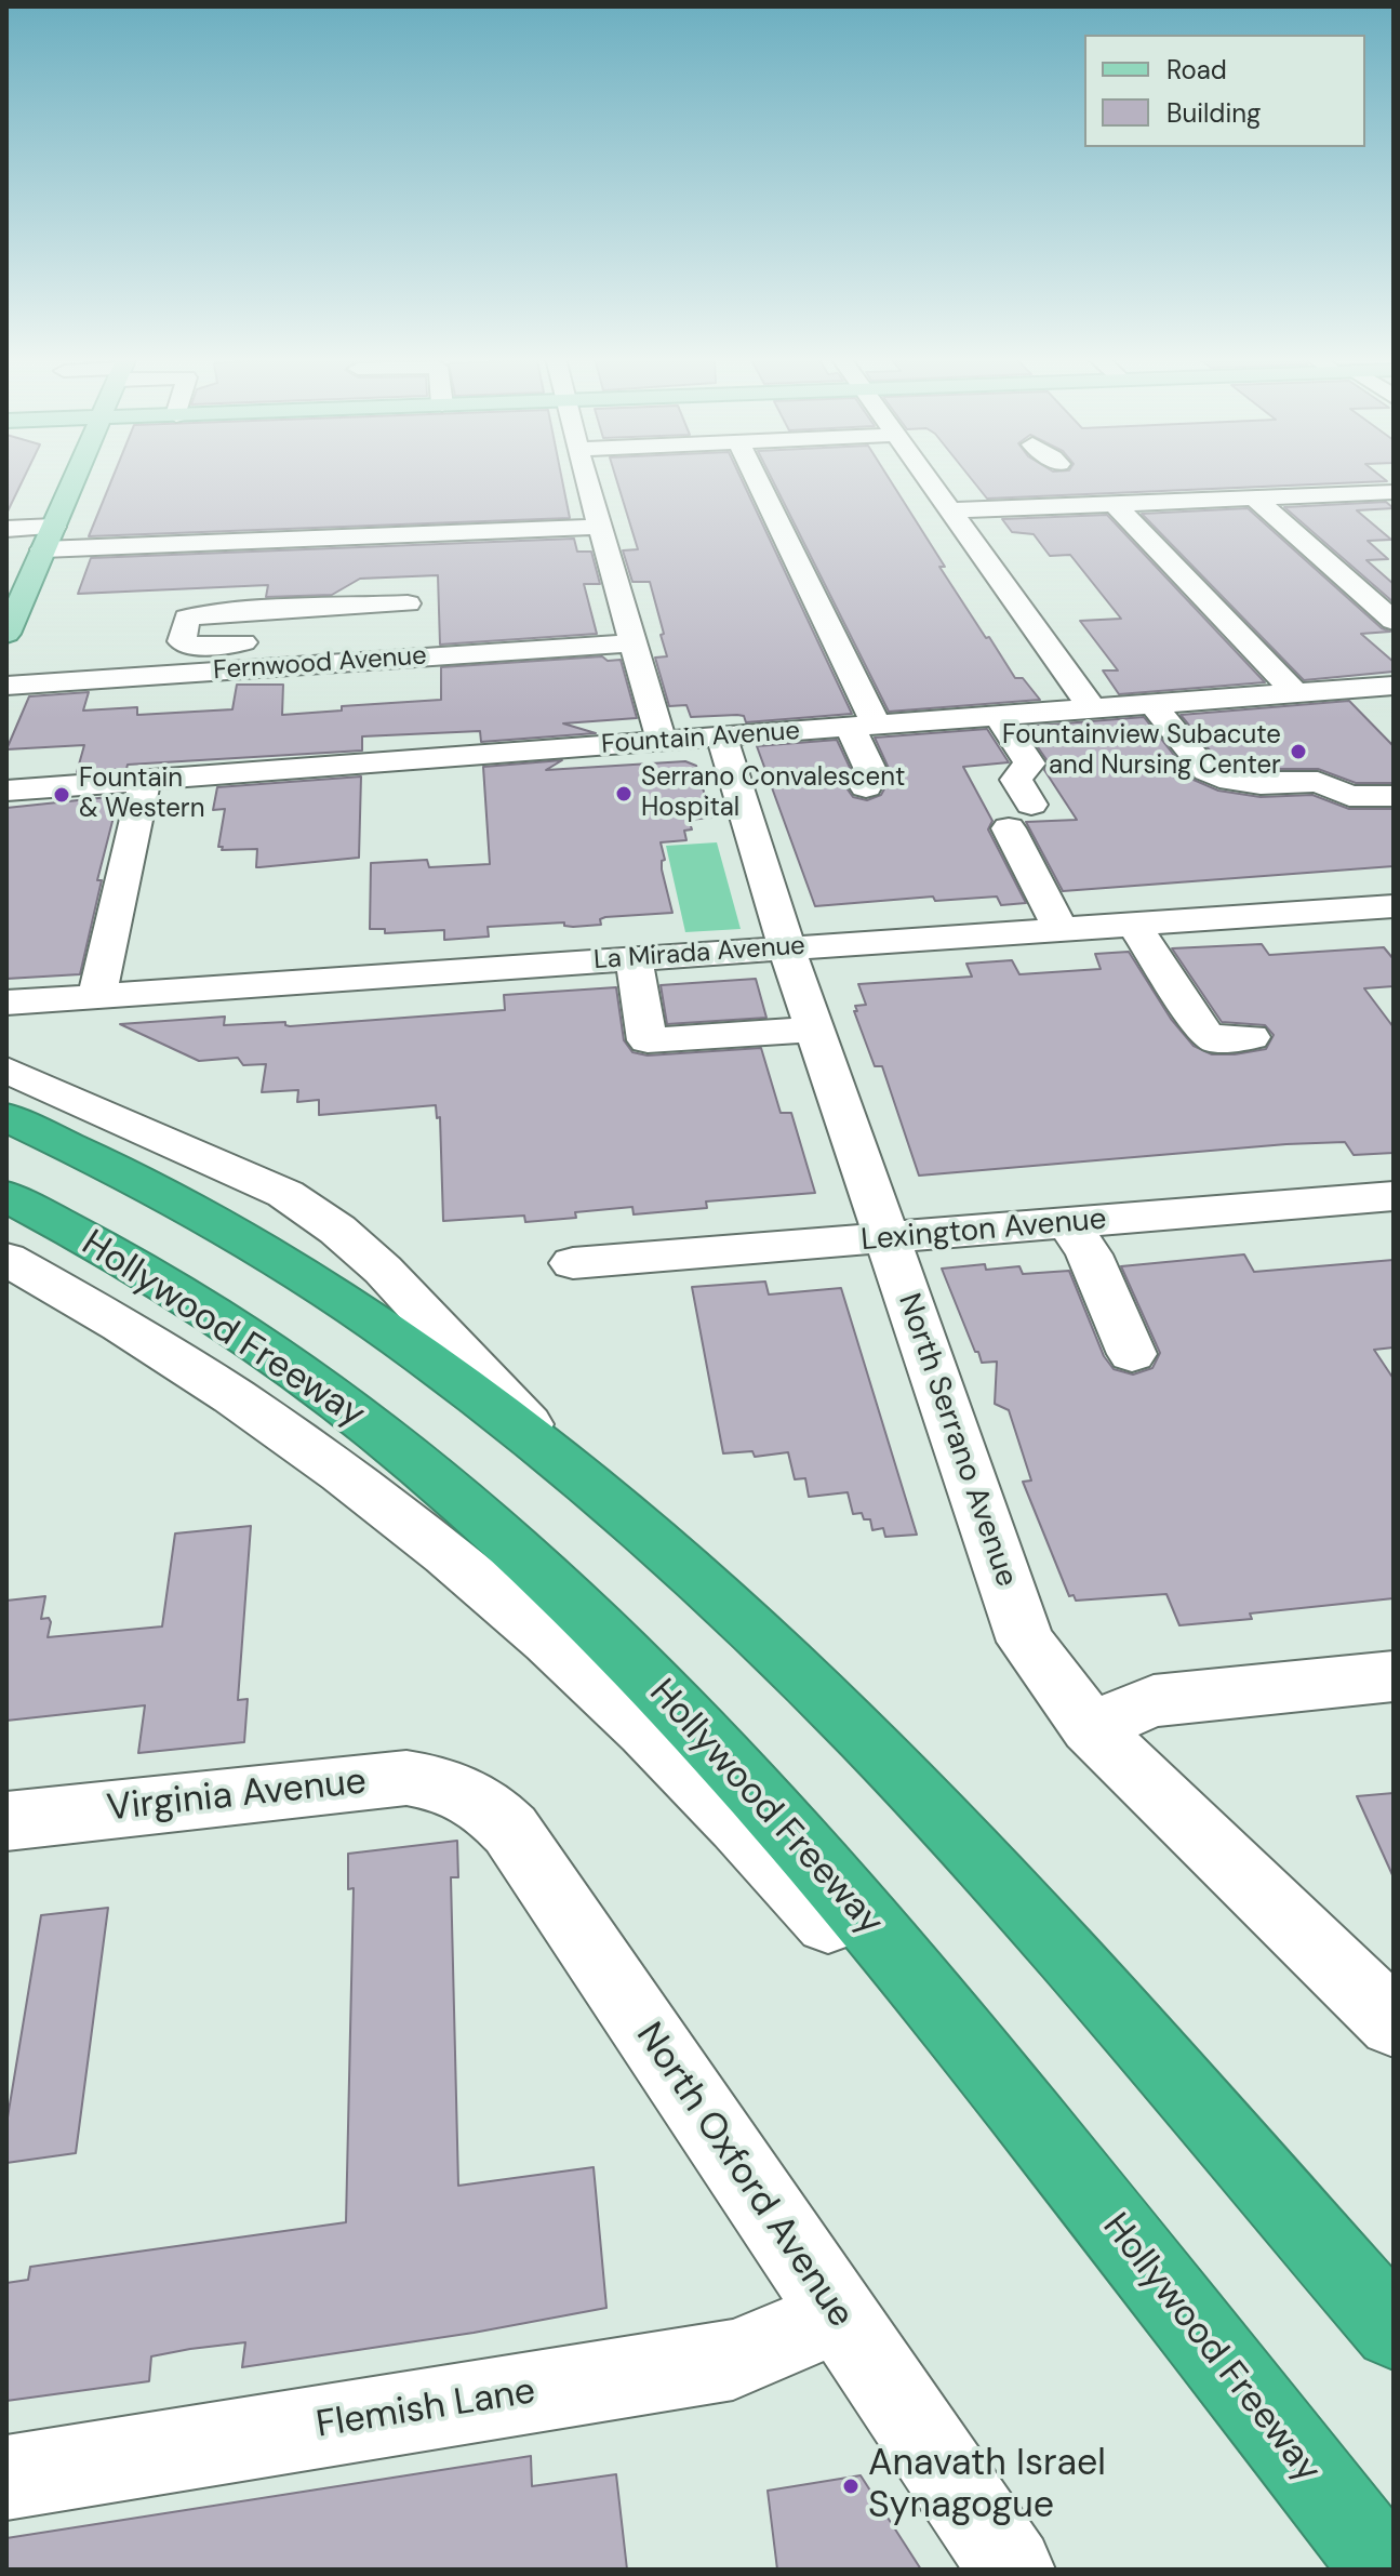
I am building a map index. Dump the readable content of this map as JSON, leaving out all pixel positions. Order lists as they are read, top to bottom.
{
  "streets": {
    "highway": ["Hollywood Freeway"],
    "street": [
      "Fernwood Avenue",
      "Fountain Avenue",
      "La Mirada Avenue",
      "Lexington Avenue",
      "North Serrano Avenue",
      "Virginia Avenue",
      "North Oxford Avenue",
      "Flemish Lane"
    ]
  },
  "crossings": [
    ["Fountain Avenue", "North Serrano Avenue"],
    ["La Mirada Avenue", "North Serrano Avenue"],
    ["Lexington Avenue", "North Serrano Avenue"],
    ["Virginia Avenue", "North Oxford Avenue"],
    ["North Oxford Avenue", "Flemish Lane"]
  ],
  "places": [
    "Fountainview Subacute and Nursing Center",
    "Serrano Convalescent Hospital",
    "Fountain & Western",
    "Anavath Israel Synagogue"
  ],
  "legend": ["Road", "Building"]
}
